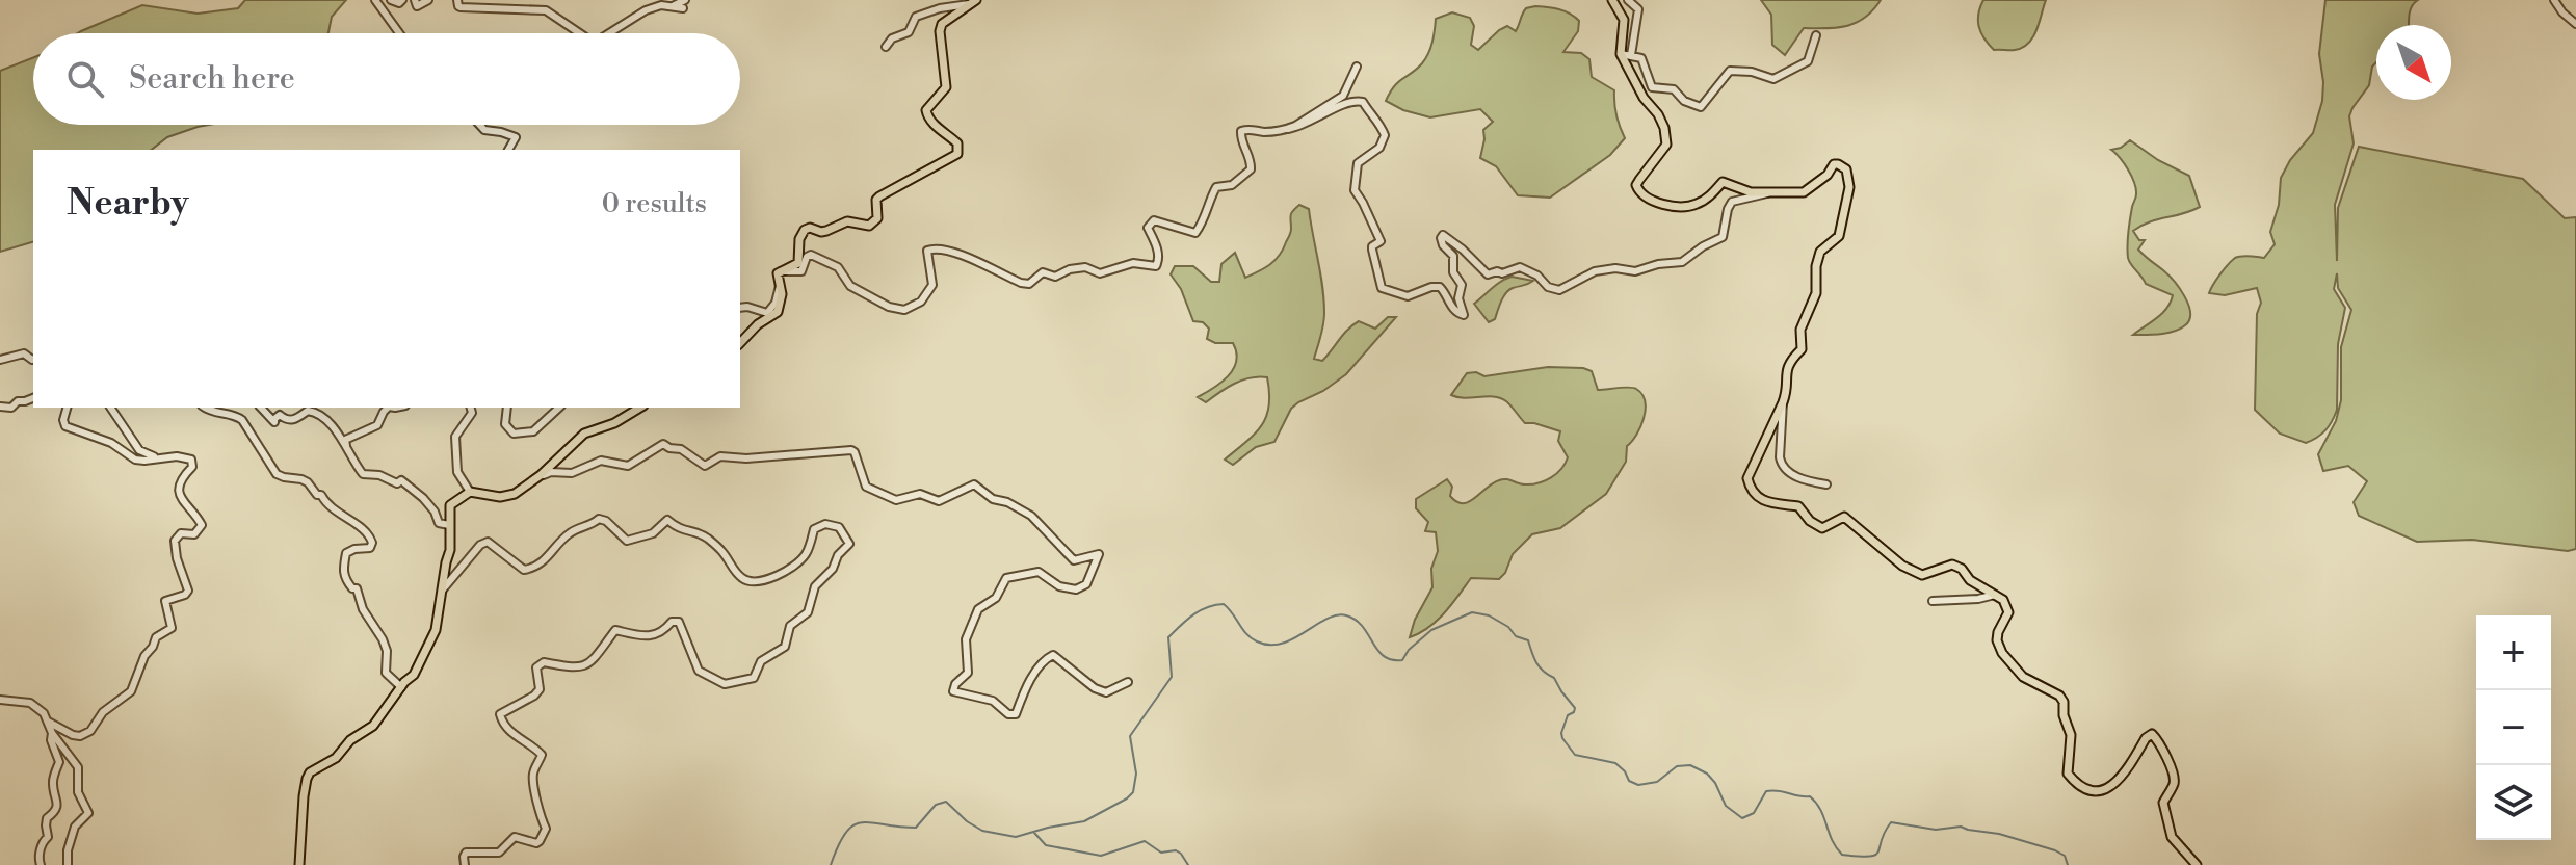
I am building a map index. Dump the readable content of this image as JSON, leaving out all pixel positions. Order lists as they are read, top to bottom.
{
  "north": "bottom right",
  "page": {
    "search": "Search here",
    "heading": ["Nearby", "0 results"],
    "map_buttons": ["+", "−"]
  }
}
